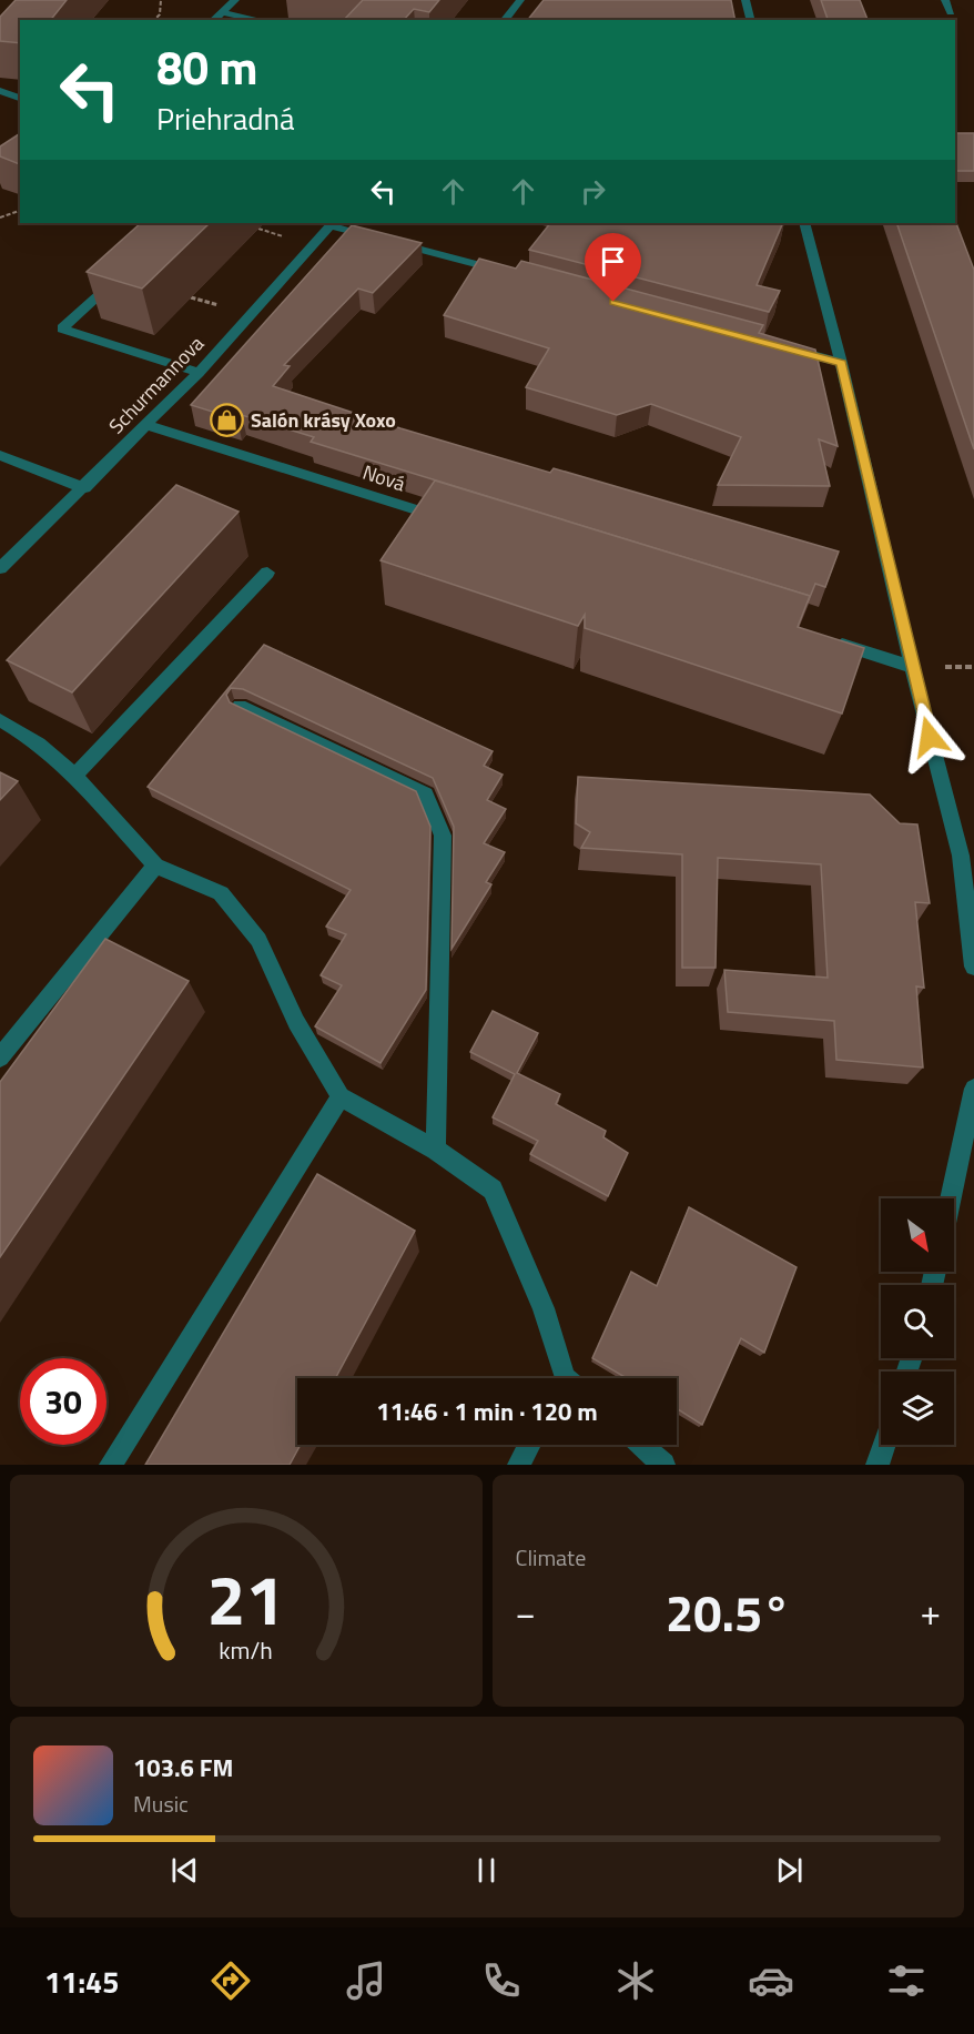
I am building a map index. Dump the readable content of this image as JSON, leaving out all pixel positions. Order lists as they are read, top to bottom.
{
  "streets": {
    "street": ["Schurmannova", "Nová"]
  },
  "crossings": [
    ["Schurmannova", "Nová"]
  ],
  "places": {
    "shop": ["Salón krásy Xoxo"]
  },
  "north": "bottom right",
  "page": {
    "turn": ["80 m", "Priehradná"],
    "limit": "30",
    "trip": "11:46 · 1 min · 120 m",
    "tile": "Climate",
    "heat": ["−", "20.5°", "+"],
    "song": ["103.6 FM", "Music"],
    "tabs": "11:45",
    "gauge": ["21", "km/h"]
  }
}
